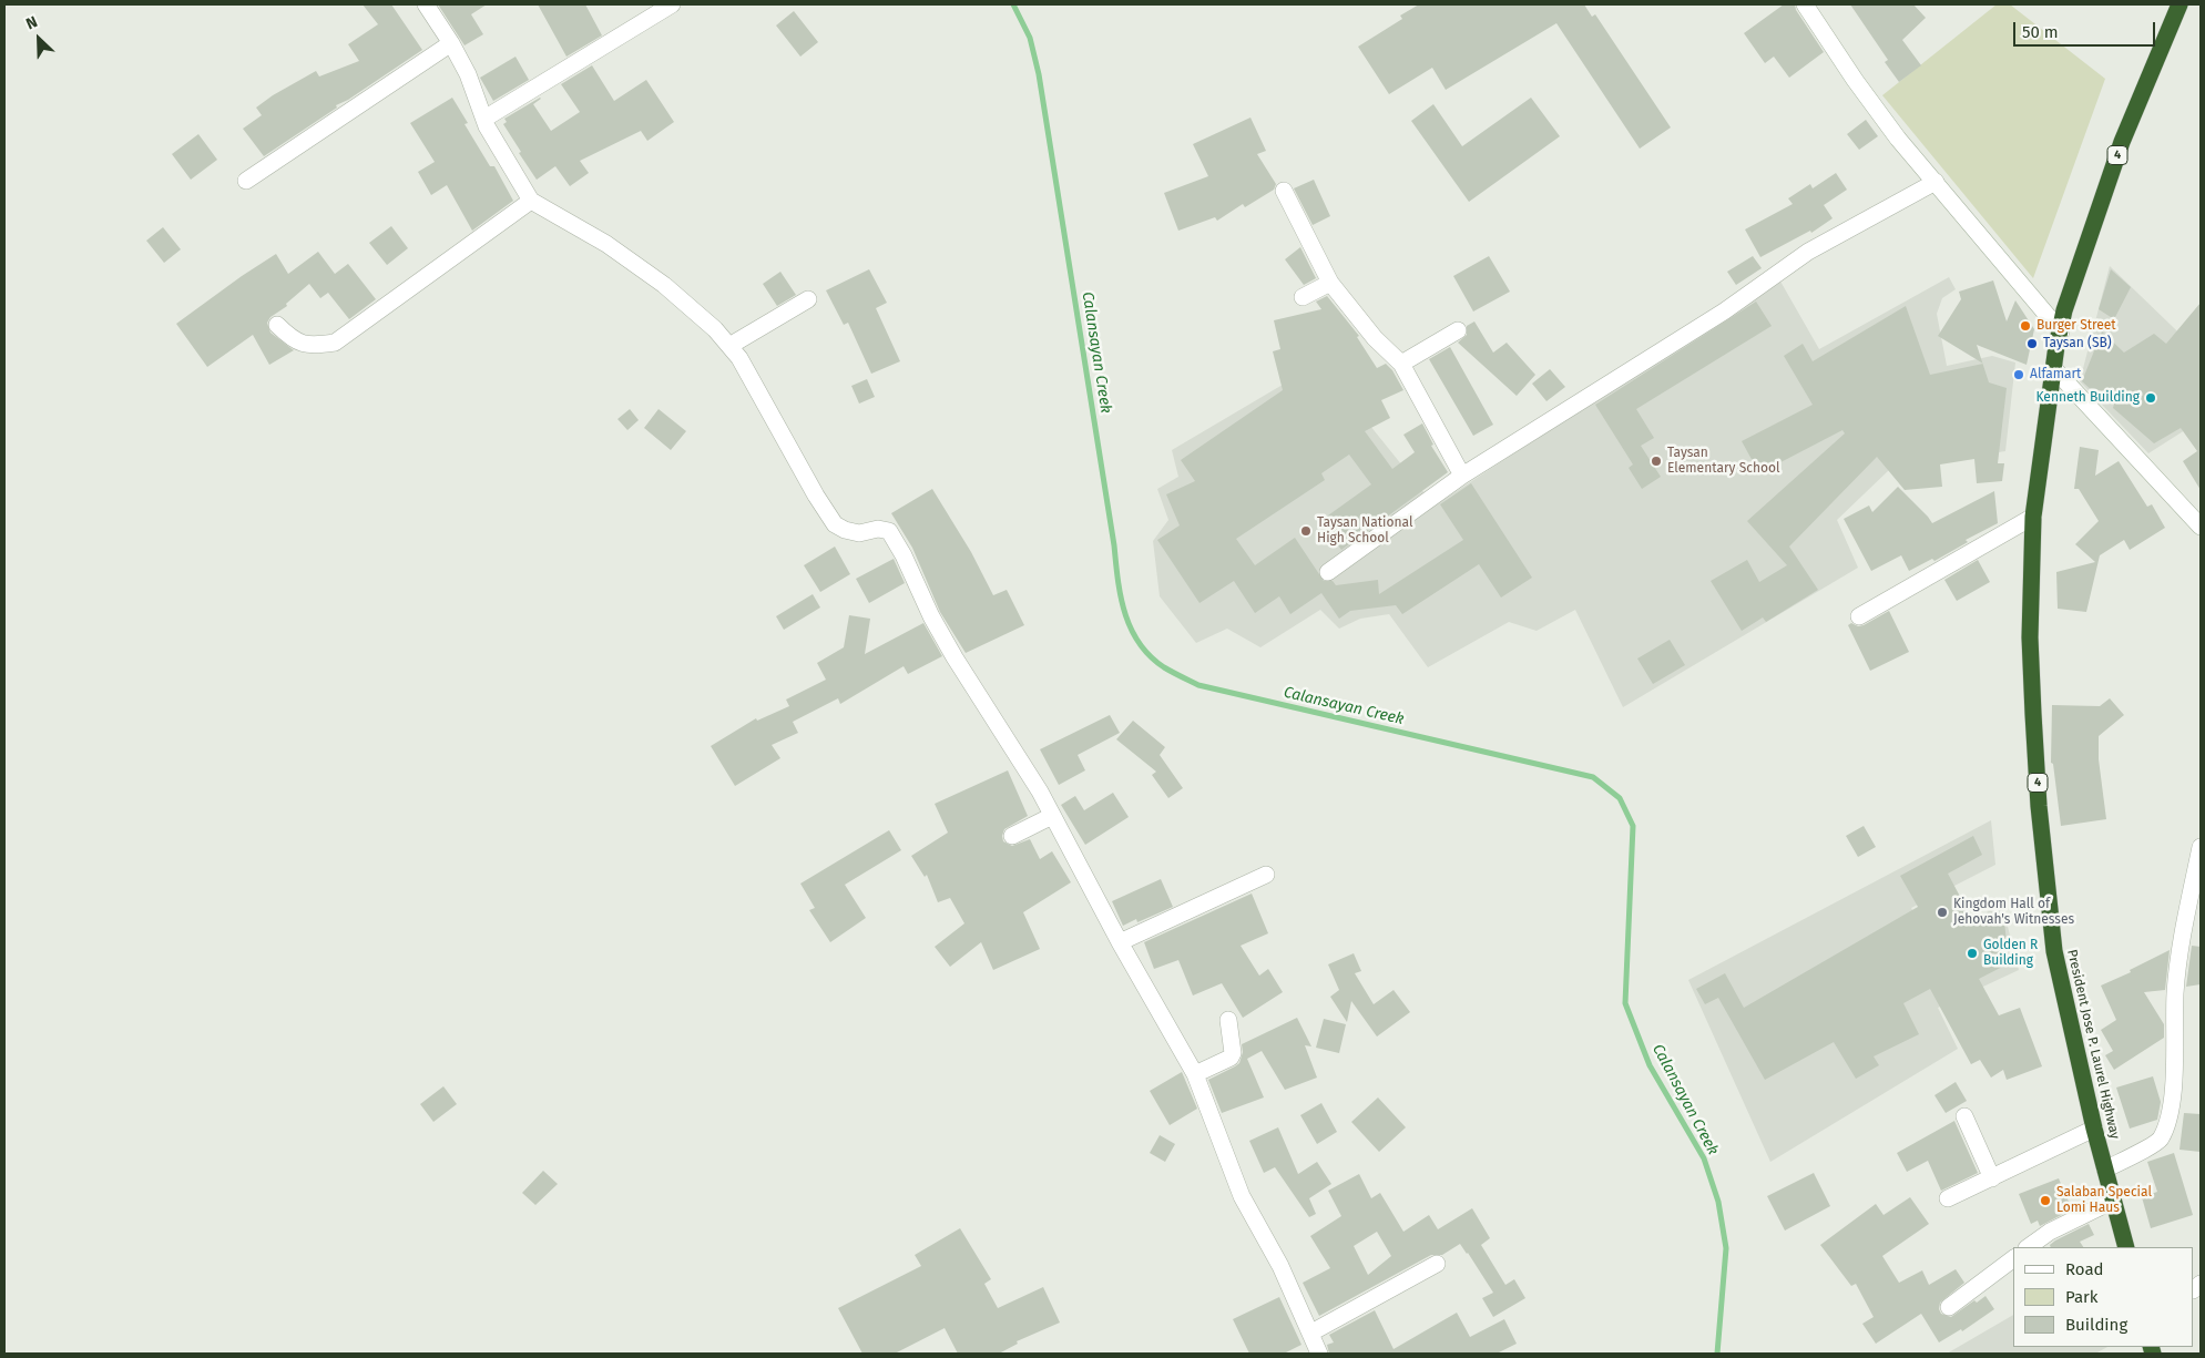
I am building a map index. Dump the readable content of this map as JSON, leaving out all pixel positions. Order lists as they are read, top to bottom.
{
  "streets": {
    "highway": ["4", "President Jose P. Laurel Highway"]
  },
  "water": ["Calansayan Creek"],
  "places": [
    "Burger Street",
    "Taysan (SB)",
    "Alfamart",
    "Kenneth Building",
    "Taysan Elementary School",
    "Taysan National High School",
    "Kingdom Hall of Jehovah's Witnesses",
    "Golden R Building",
    "Salaban Special Lomi Haus"
  ],
  "legend": ["Road", "Park", "Building"],
  "scale_bar": "50 m",
  "north": "top left"
}
